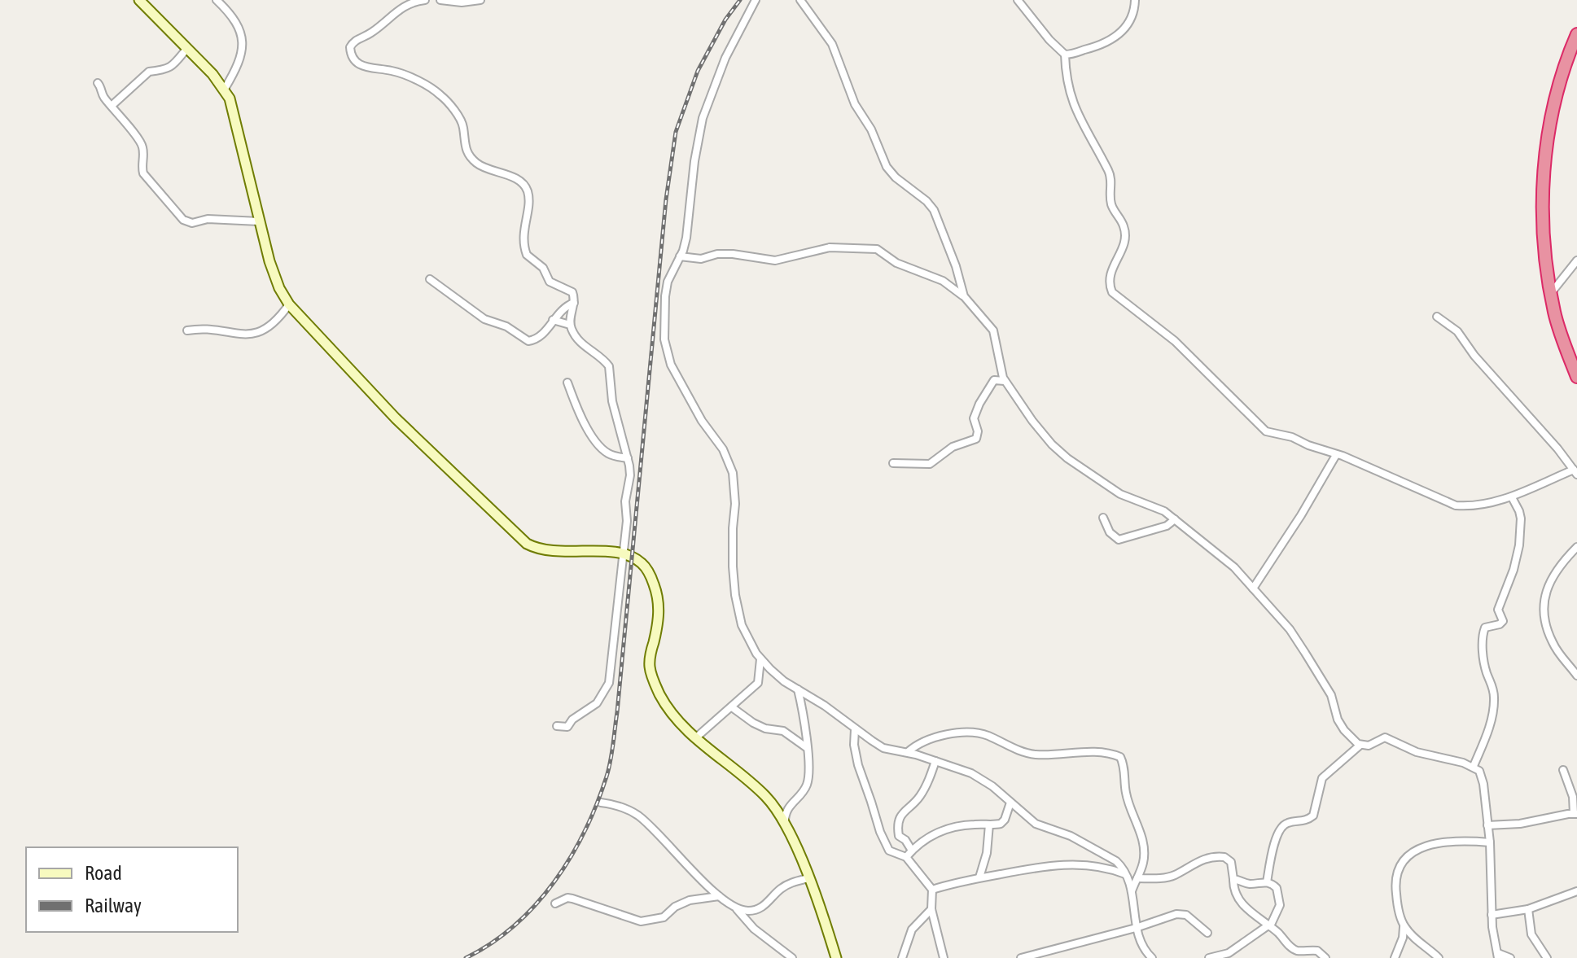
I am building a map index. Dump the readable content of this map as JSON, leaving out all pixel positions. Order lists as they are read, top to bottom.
{
  "legend": ["Road", "Railway"]
}
